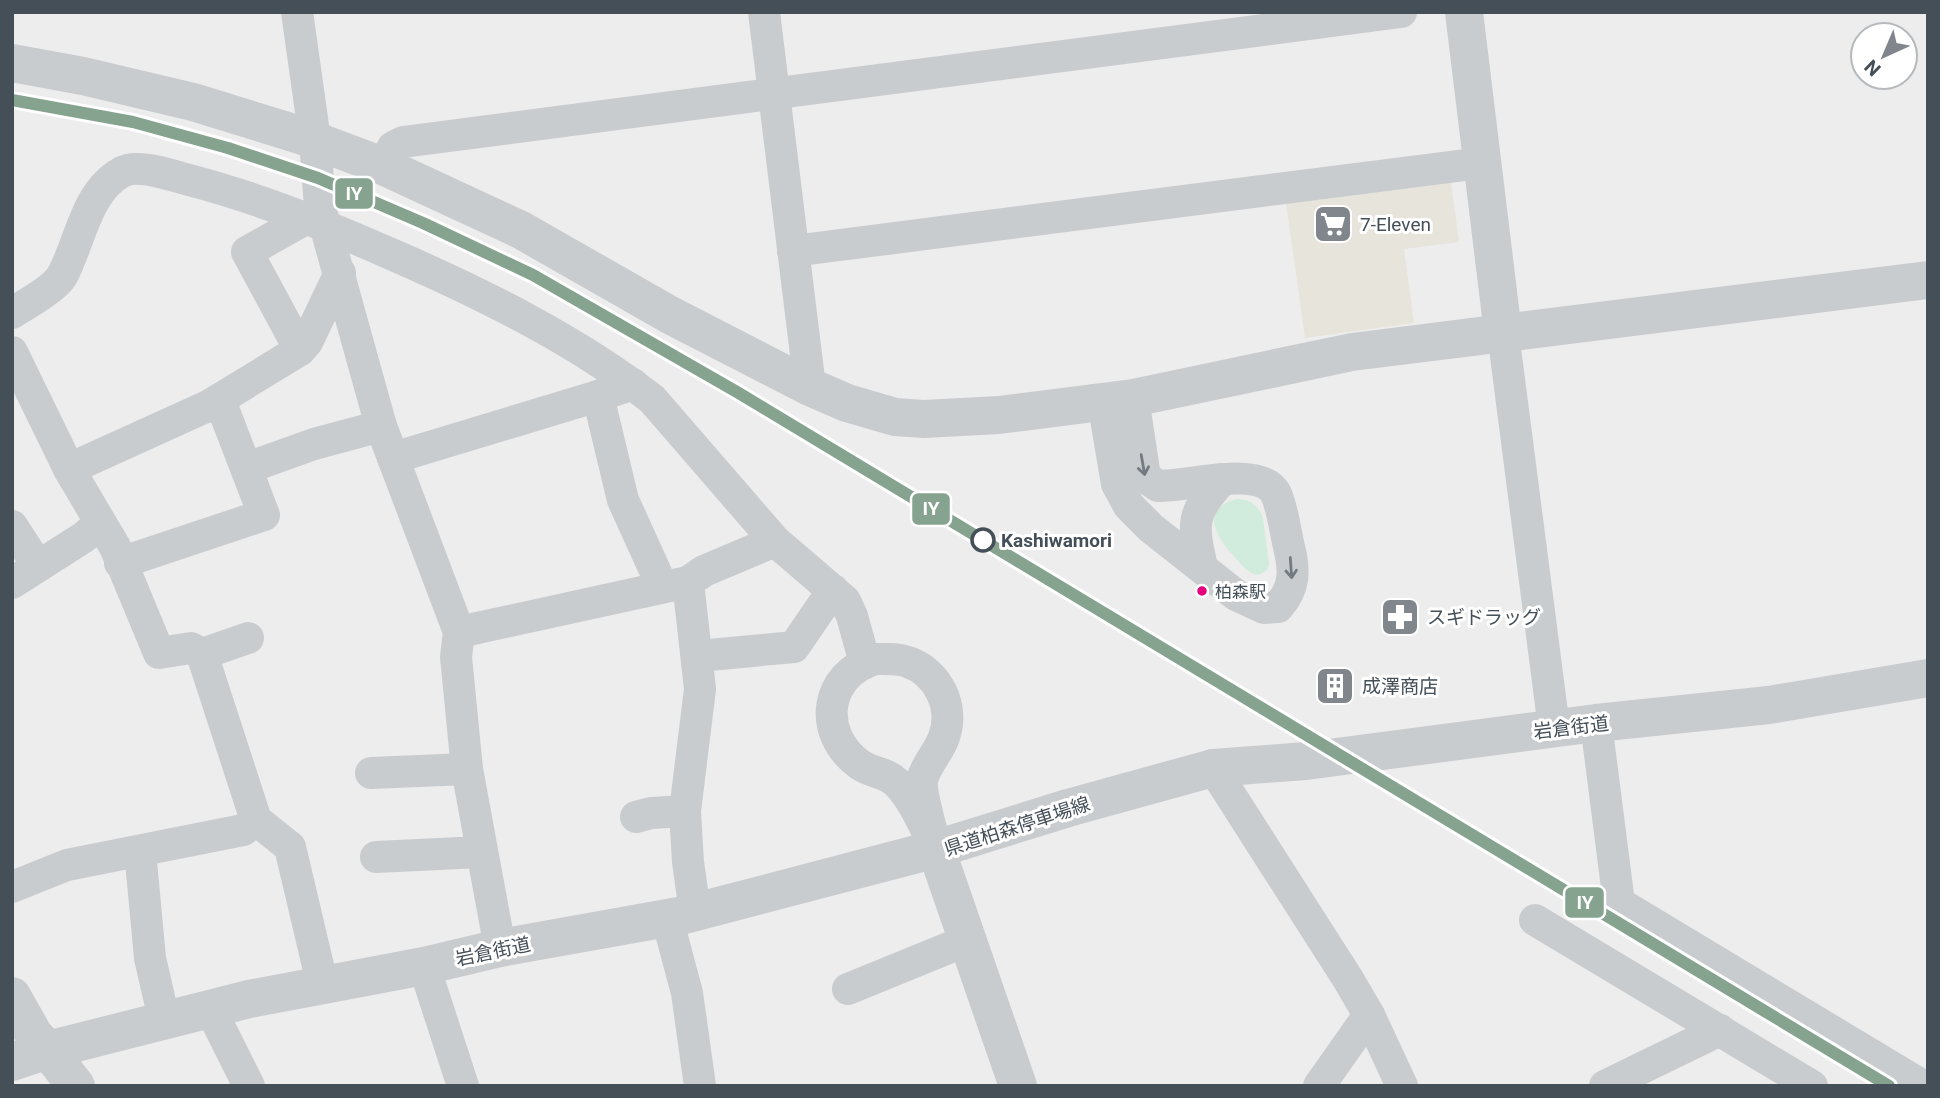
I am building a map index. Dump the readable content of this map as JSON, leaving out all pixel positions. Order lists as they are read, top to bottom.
{
  "streets": {
    "main road": ["県道柏森停車場線"],
    "street": ["岩倉街道"]
  },
  "crossings": [
    ["岩倉街道", "県道柏森停車場線"]
  ],
  "places": {
    "supermarket": ["7-Eleven"],
    "other": ["Kashiwamori", "柏森駅"],
    "pharmacy": ["スギドラッグ"],
    "building": ["成澤商店"]
  },
  "lines": ["transit line IY"],
  "north": "bottom left"
}
